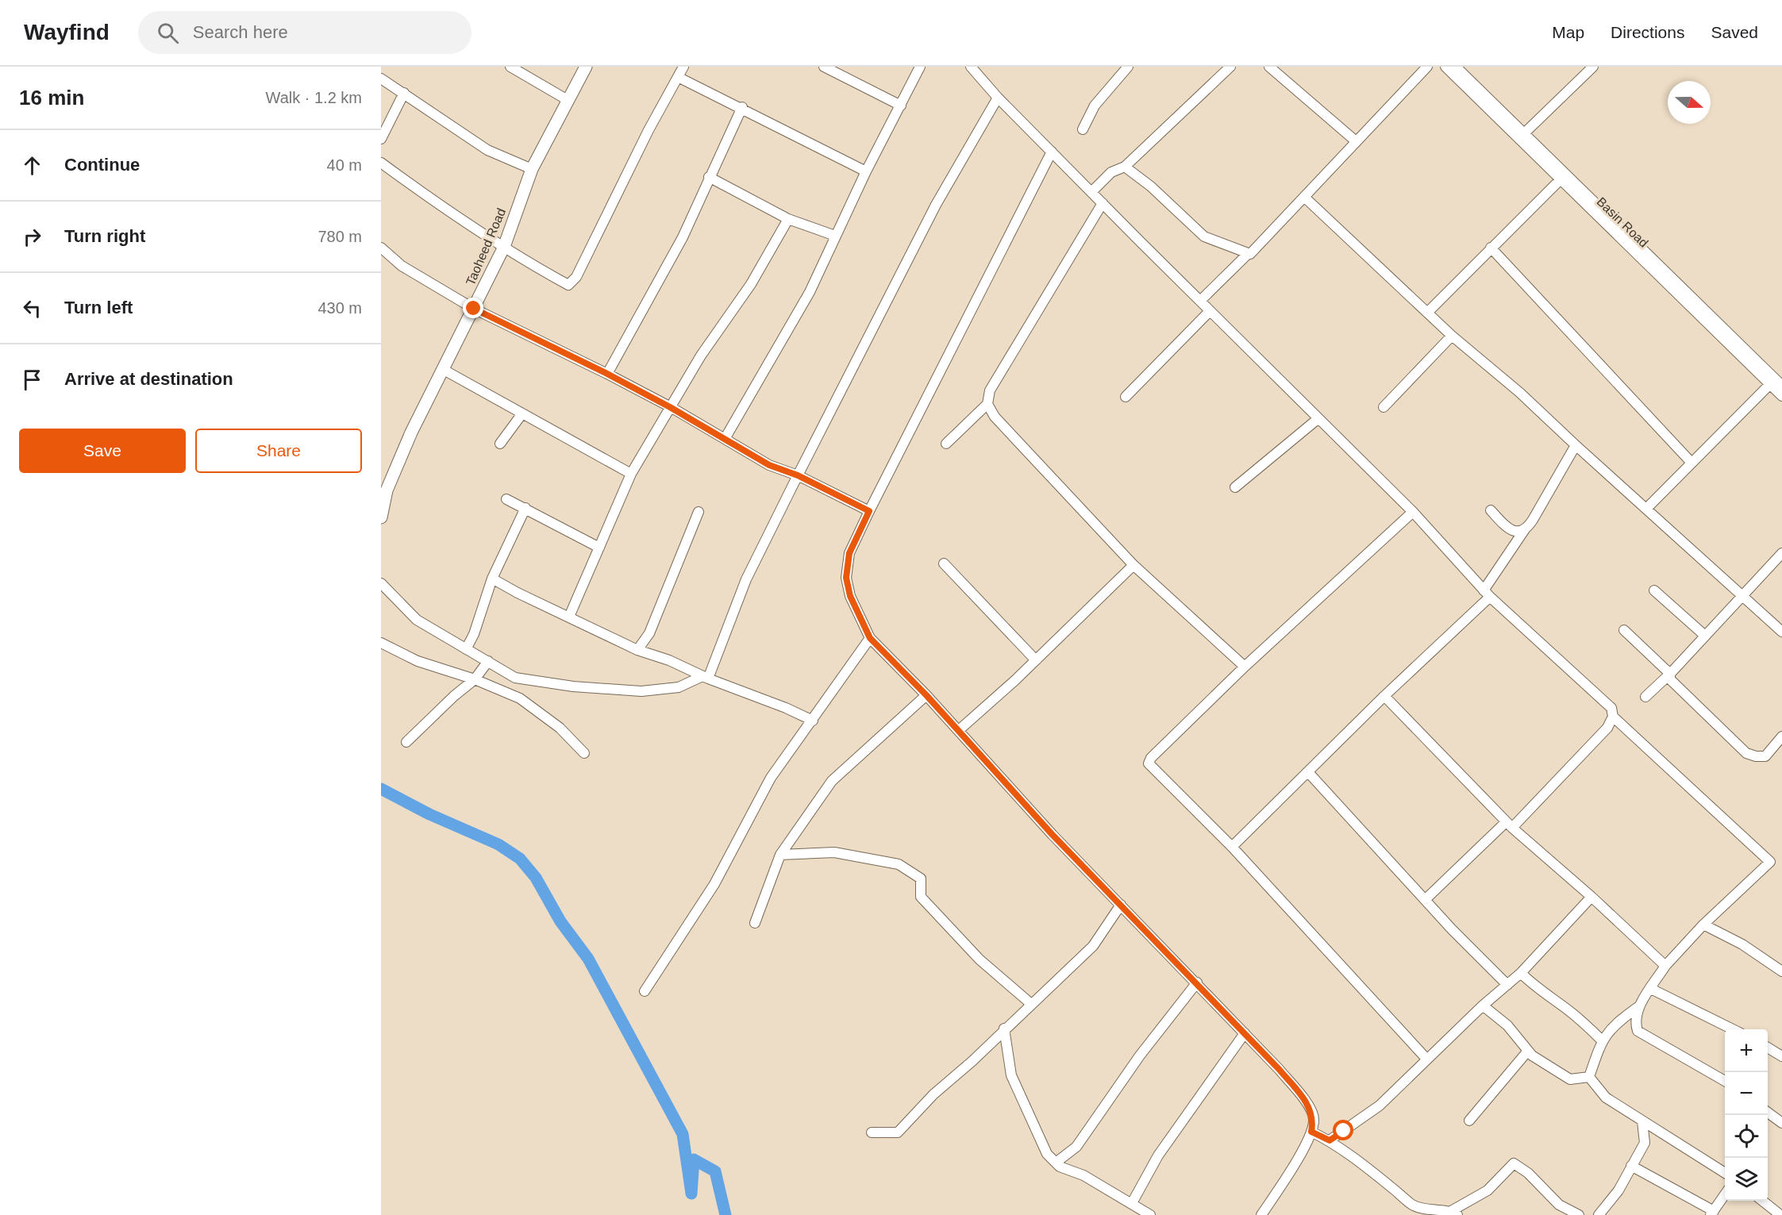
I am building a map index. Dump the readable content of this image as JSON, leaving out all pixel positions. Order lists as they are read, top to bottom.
{
  "streets": {
    "main road": ["Taoheed Road"],
    "street": ["Basin Road"]
  },
  "north": "right",
  "page": {
    "header": "Wayfind",
    "search": "Search here",
    "nav": ["Map", "Directions", "Saved"],
    "heading": ["16 min", "Walk · 1.2 km"],
    "list": [
      ["Continue", "40 m"],
      ["Turn right", "780 m"],
      ["Turn left", "430 m"],
      "Arrive at destination"
    ],
    "buttons": ["Save", "Share"],
    "map_buttons": ["+", "−"]
  }
}
